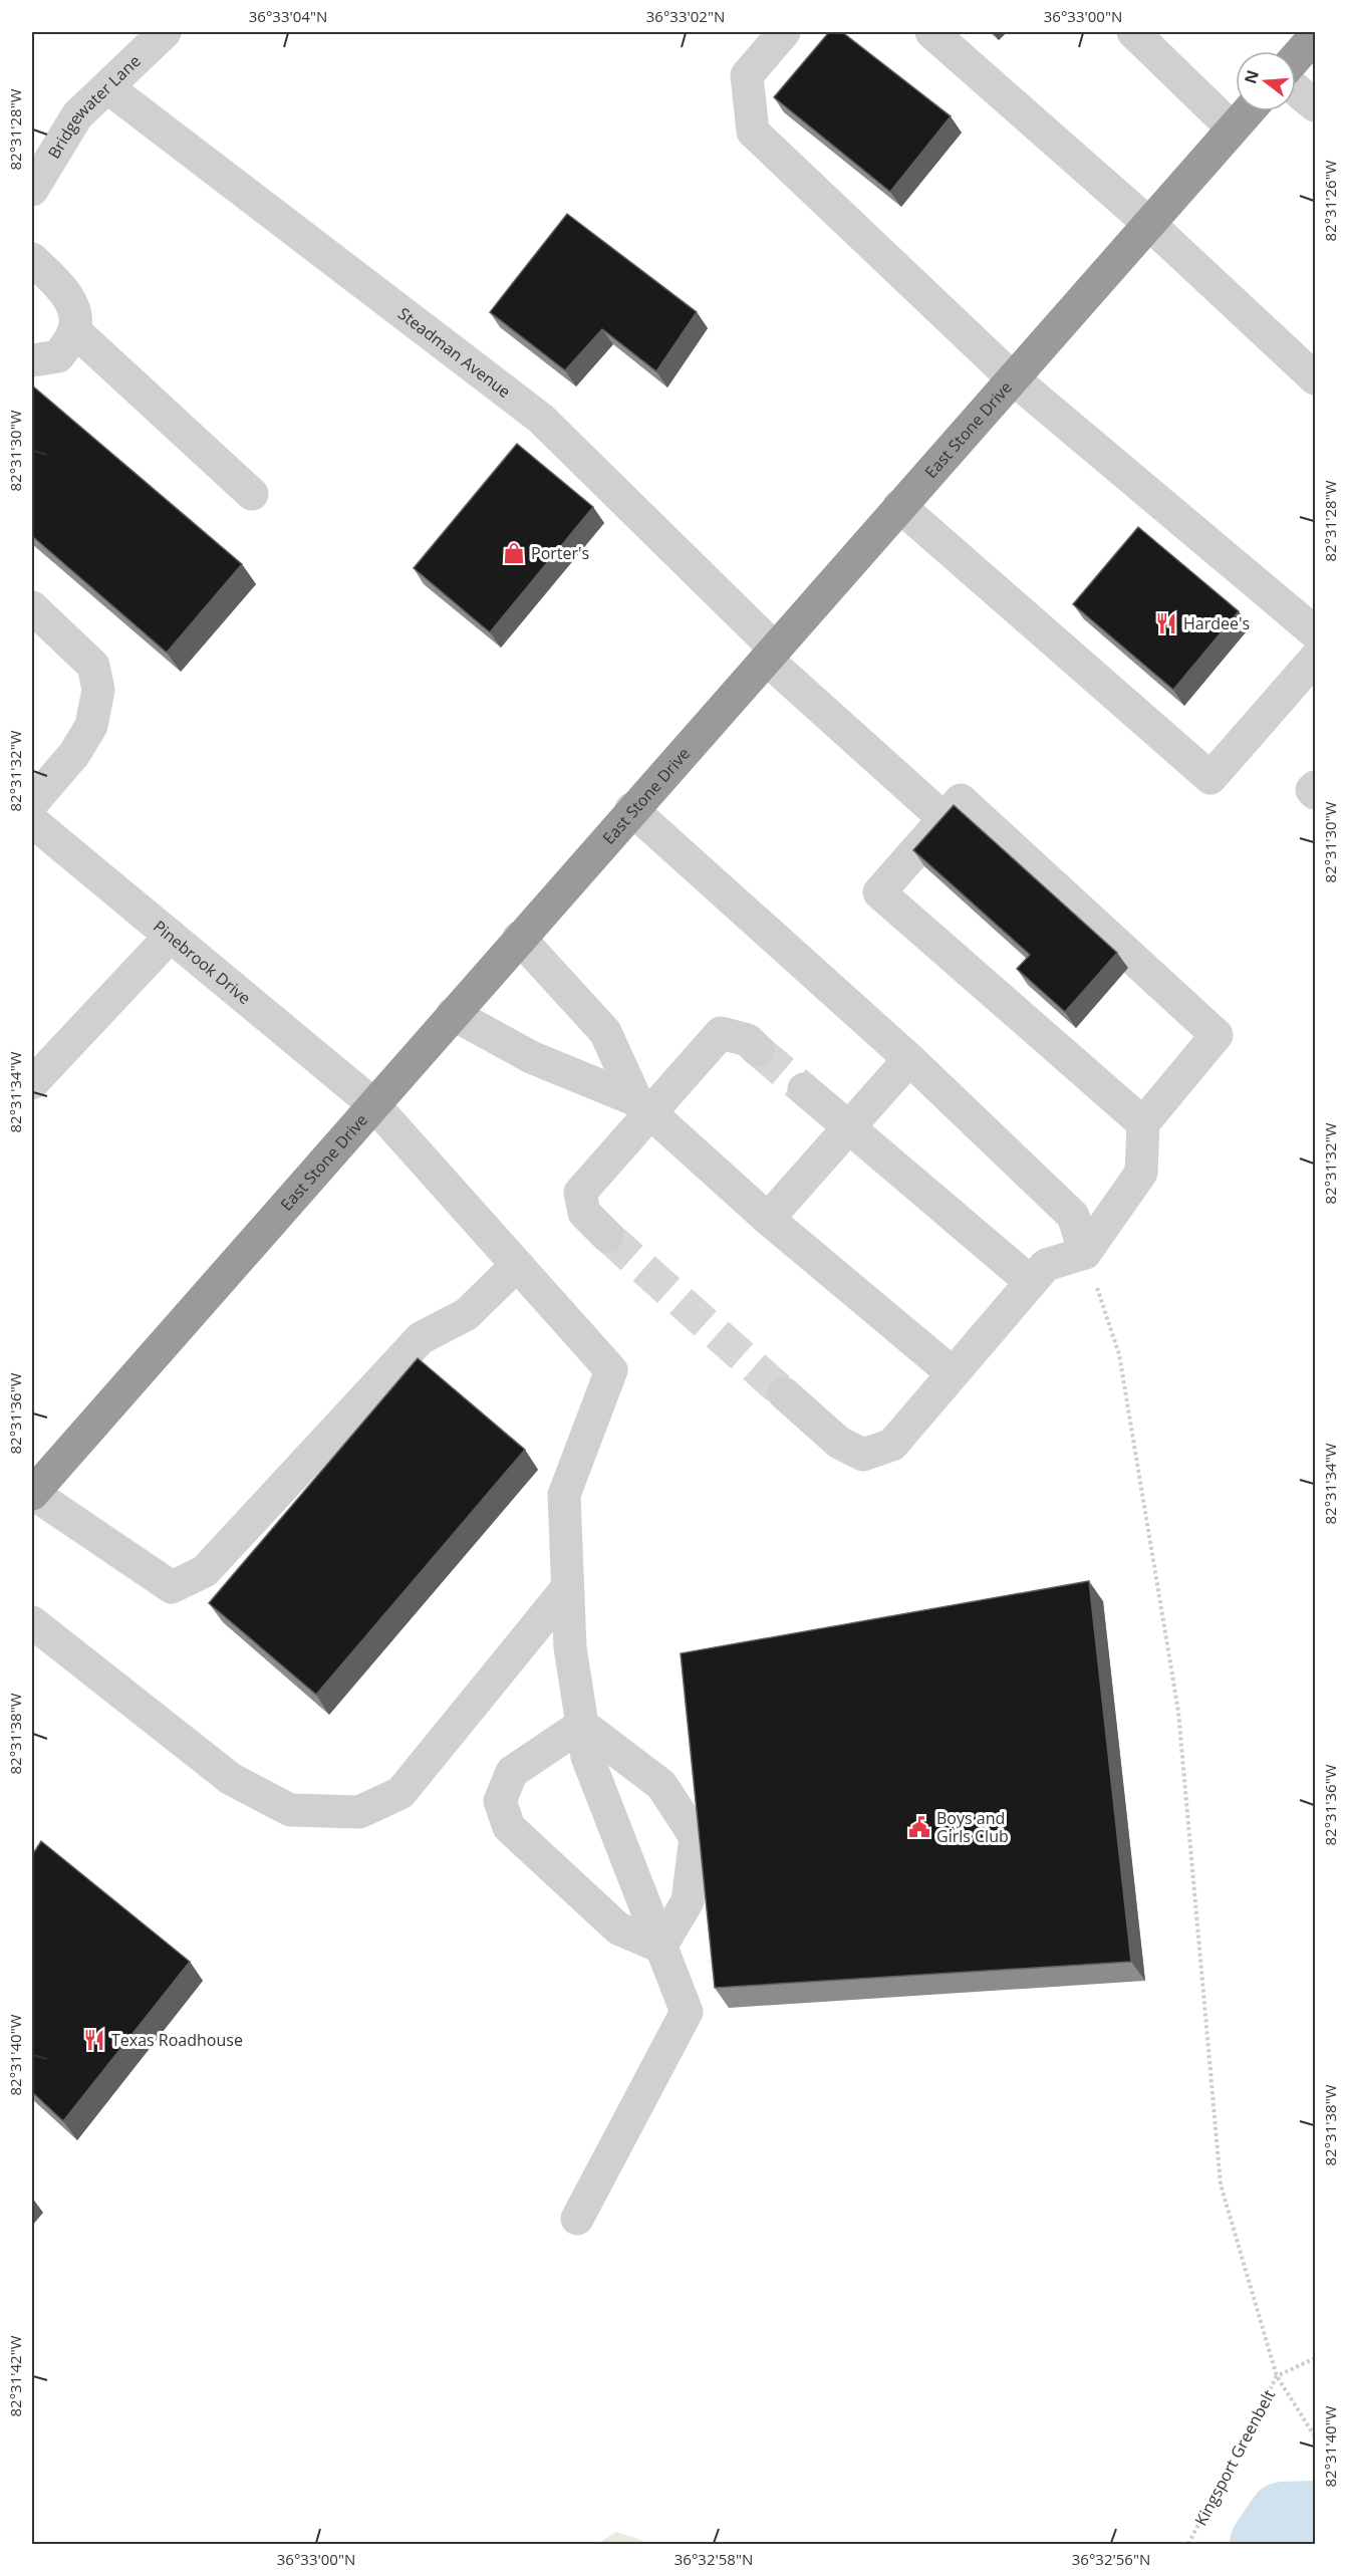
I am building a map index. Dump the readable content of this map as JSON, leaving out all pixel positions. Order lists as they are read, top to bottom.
{
  "streets": {
    "highway": ["East Stone Drive"],
    "street": ["Bridgewater Lane", "Steadman Avenue", "Pinebrook Drive"],
    "path": ["Kingsport Greenbelt"]
  },
  "crossings": [
    ["Bridgewater Lane", "Steadman Avenue"],
    ["Steadman Avenue", "East Stone Drive"],
    ["East Stone Drive", "Pinebrook Drive"]
  ],
  "places": {
    "shop": ["Porter's"],
    "restaurant": ["Hardee's", "Texas Roadhouse"],
    "public building": ["Boys and Girls Club"]
  },
  "north": "left",
  "coordinates": [
    "36°33'04\"N",
    "36°33'02\"N",
    "36°33'00\"N",
    "82°31'28\"W",
    "82°31'26\"W",
    "82°31'30\"W",
    "82°31'32\"W",
    "82°31'34\"W",
    "82°31'36\"W",
    "82°31'38\"W",
    "82°31'40\"W",
    "82°31'42\"W",
    "36°32'58\"N",
    "36°32'56\"N"
  ]
}
